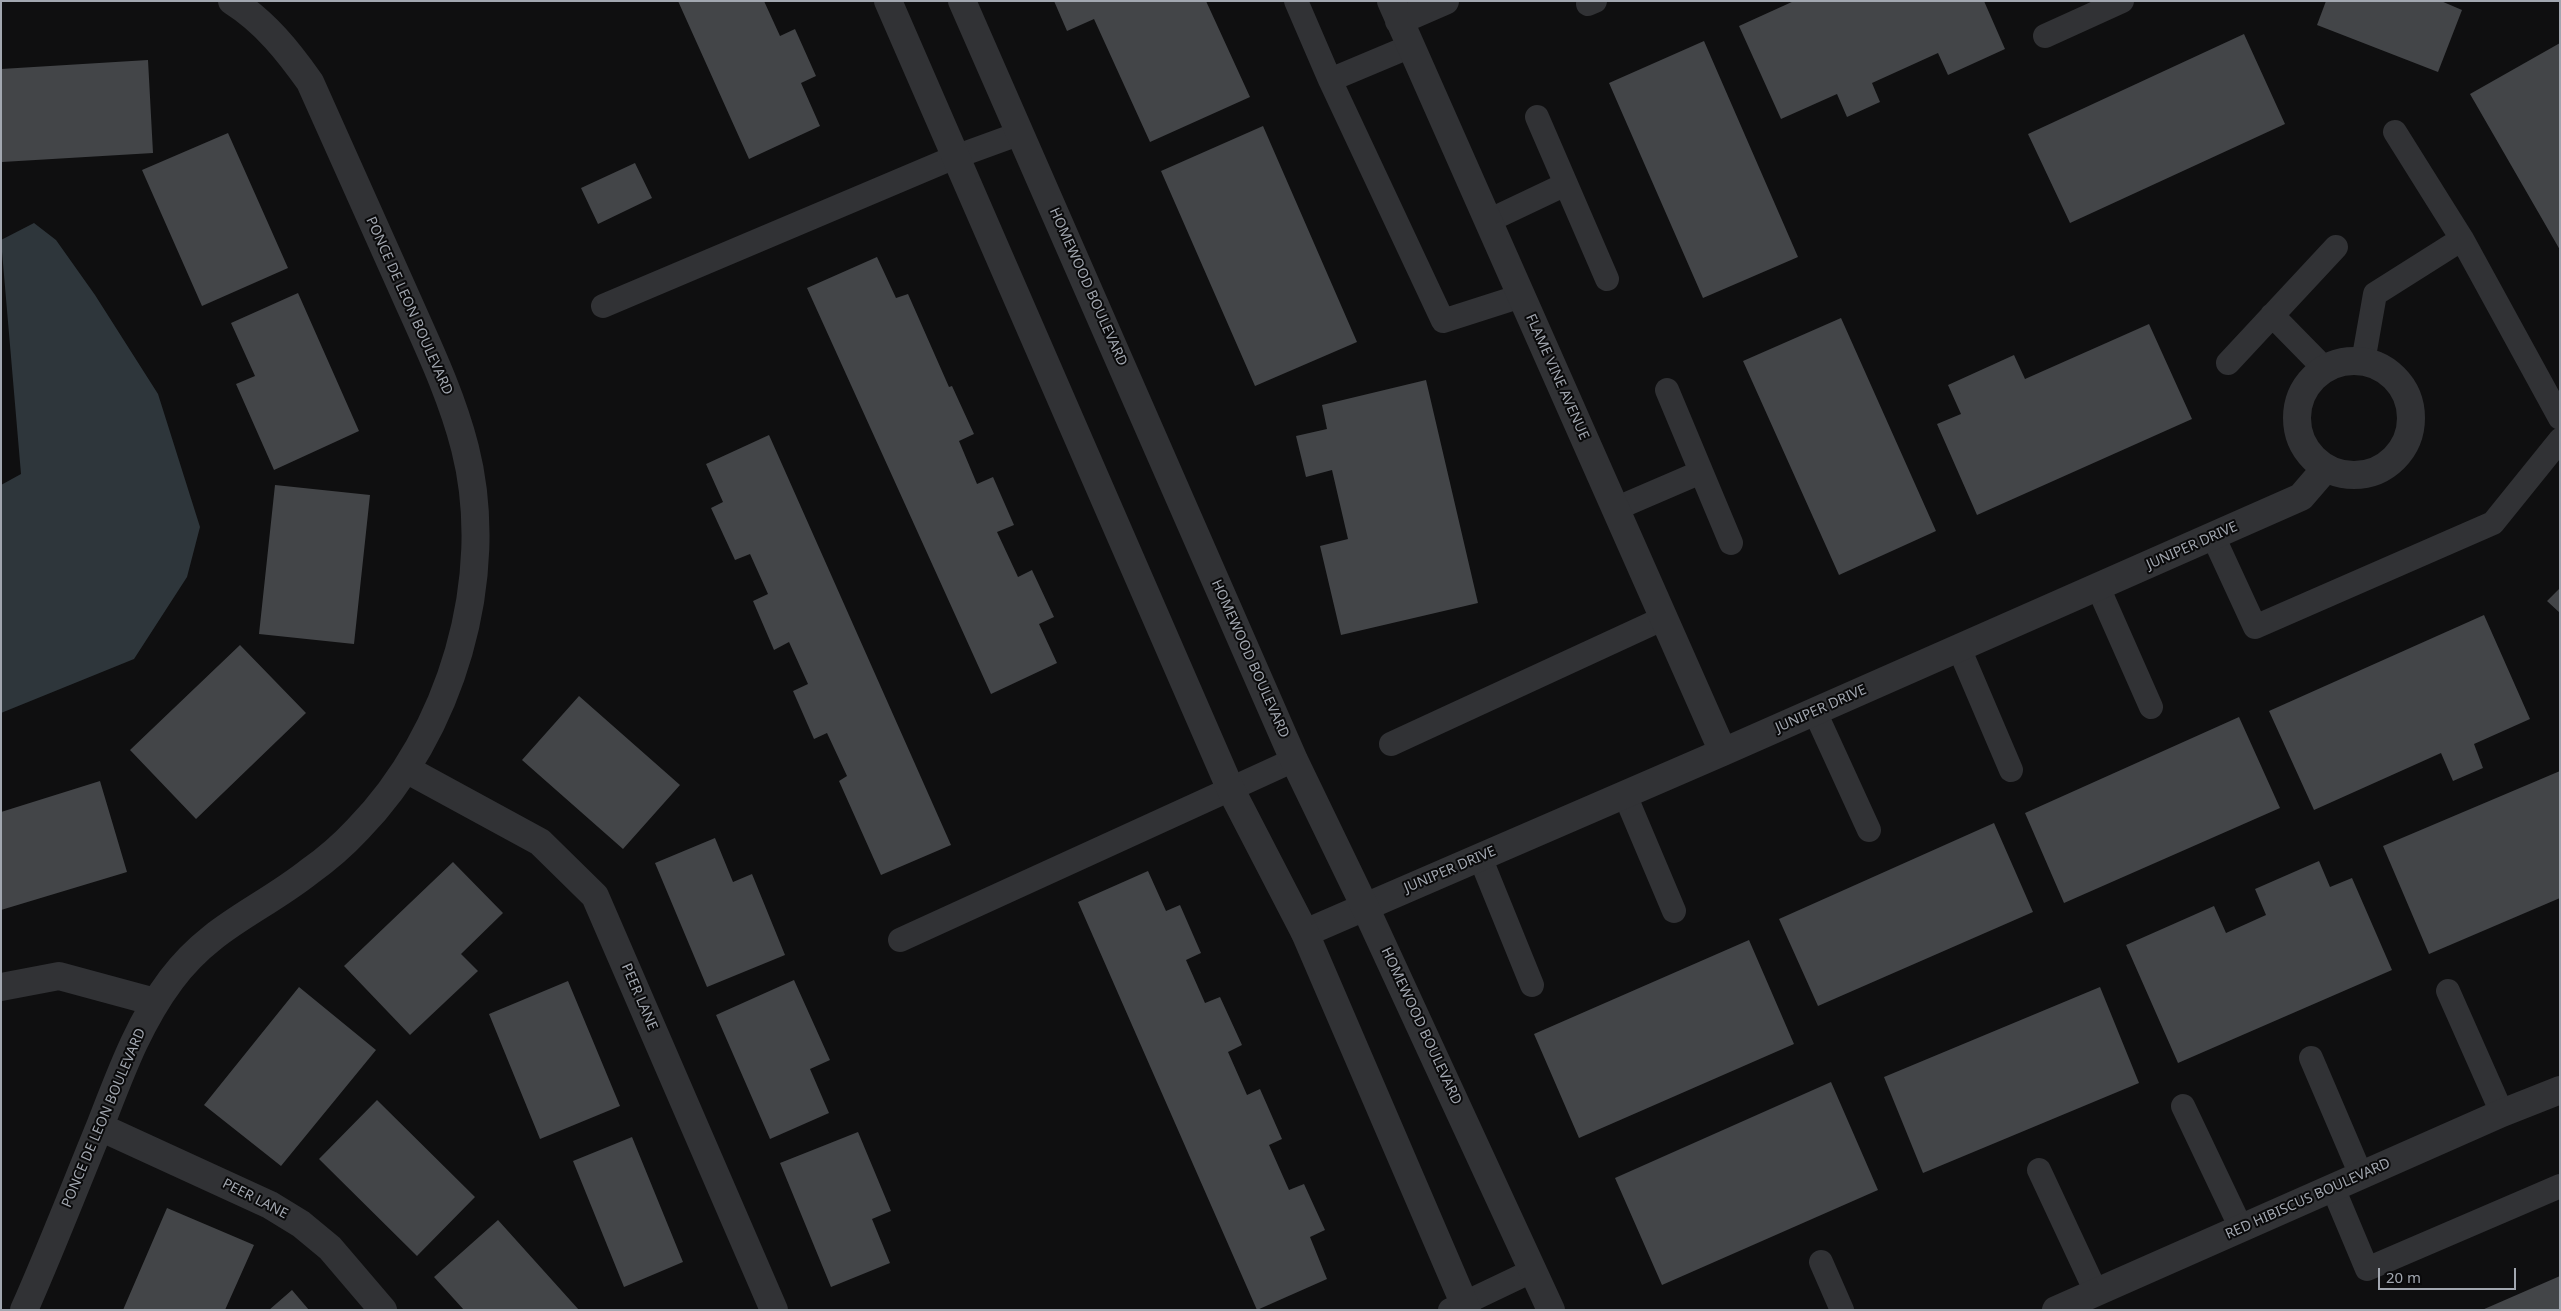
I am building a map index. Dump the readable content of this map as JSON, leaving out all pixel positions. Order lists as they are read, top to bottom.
{
  "streets": {
    "street": [
      "HOMEWOOD BOULEVARD",
      "PONCE DE LEON BOULEVARD",
      "FLAME VINE AVENUE",
      "JUNIPER DRIVE",
      "PEER LANE",
      "RED HIBISCUS BOULEVARD"
    ]
  },
  "crossings": [
    ["HOMEWOOD BOULEVARD", "JUNIPER DRIVE"],
    ["PONCE DE LEON BOULEVARD", "PEER LANE"],
    ["FLAME VINE AVENUE", "JUNIPER DRIVE"]
  ],
  "scale_bar": "20 m"
}
